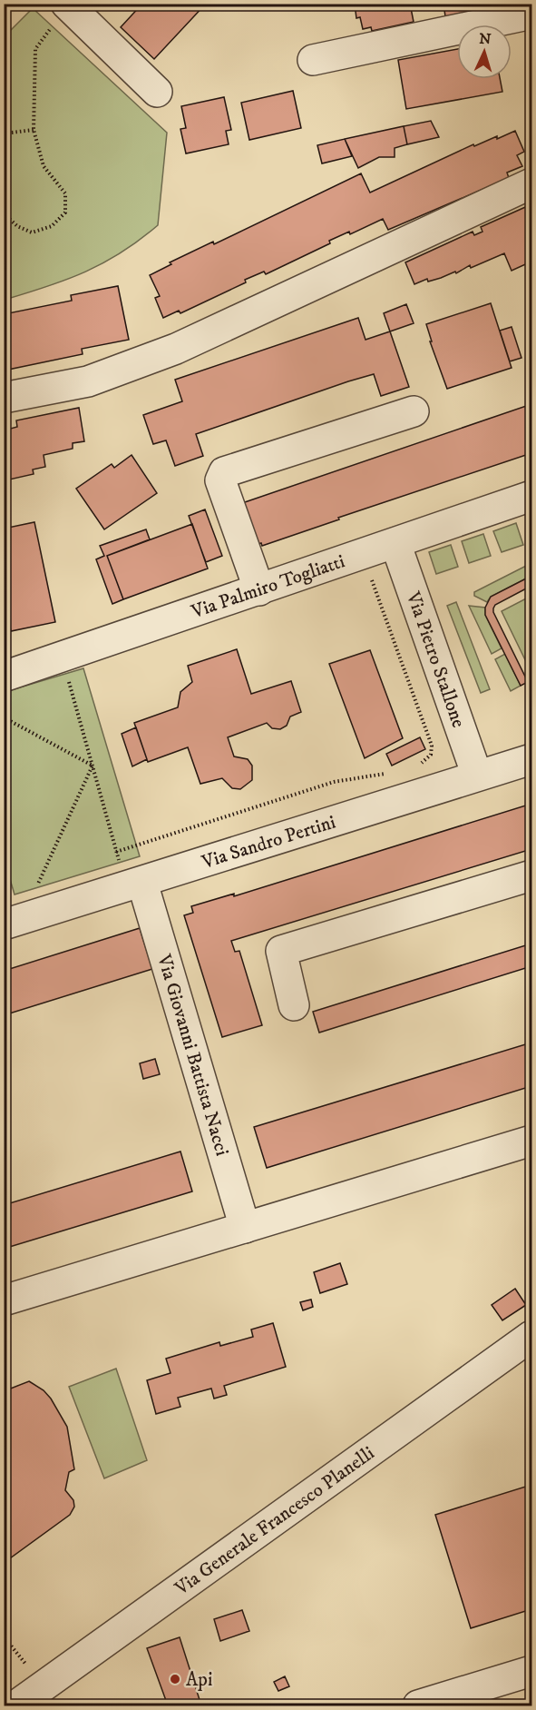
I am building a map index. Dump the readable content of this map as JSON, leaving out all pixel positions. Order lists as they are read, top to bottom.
{
  "streets": {
    "street": [
      "Via Palmiro Togliatti",
      "Via Pietro Stallone",
      "Via Sandro Pertini",
      "Via Giovanni Battista Nacci",
      "Via Generale Francesco Planelli"
    ]
  },
  "crossings": [
    ["Via Palmiro Togliatti", "Via Pietro Stallone"],
    ["Via Pietro Stallone", "Via Sandro Pertini"],
    ["Via Sandro Pertini", "Via Giovanni Battista Nacci"]
  ],
  "places": ["Api"],
  "north": "top"
}
